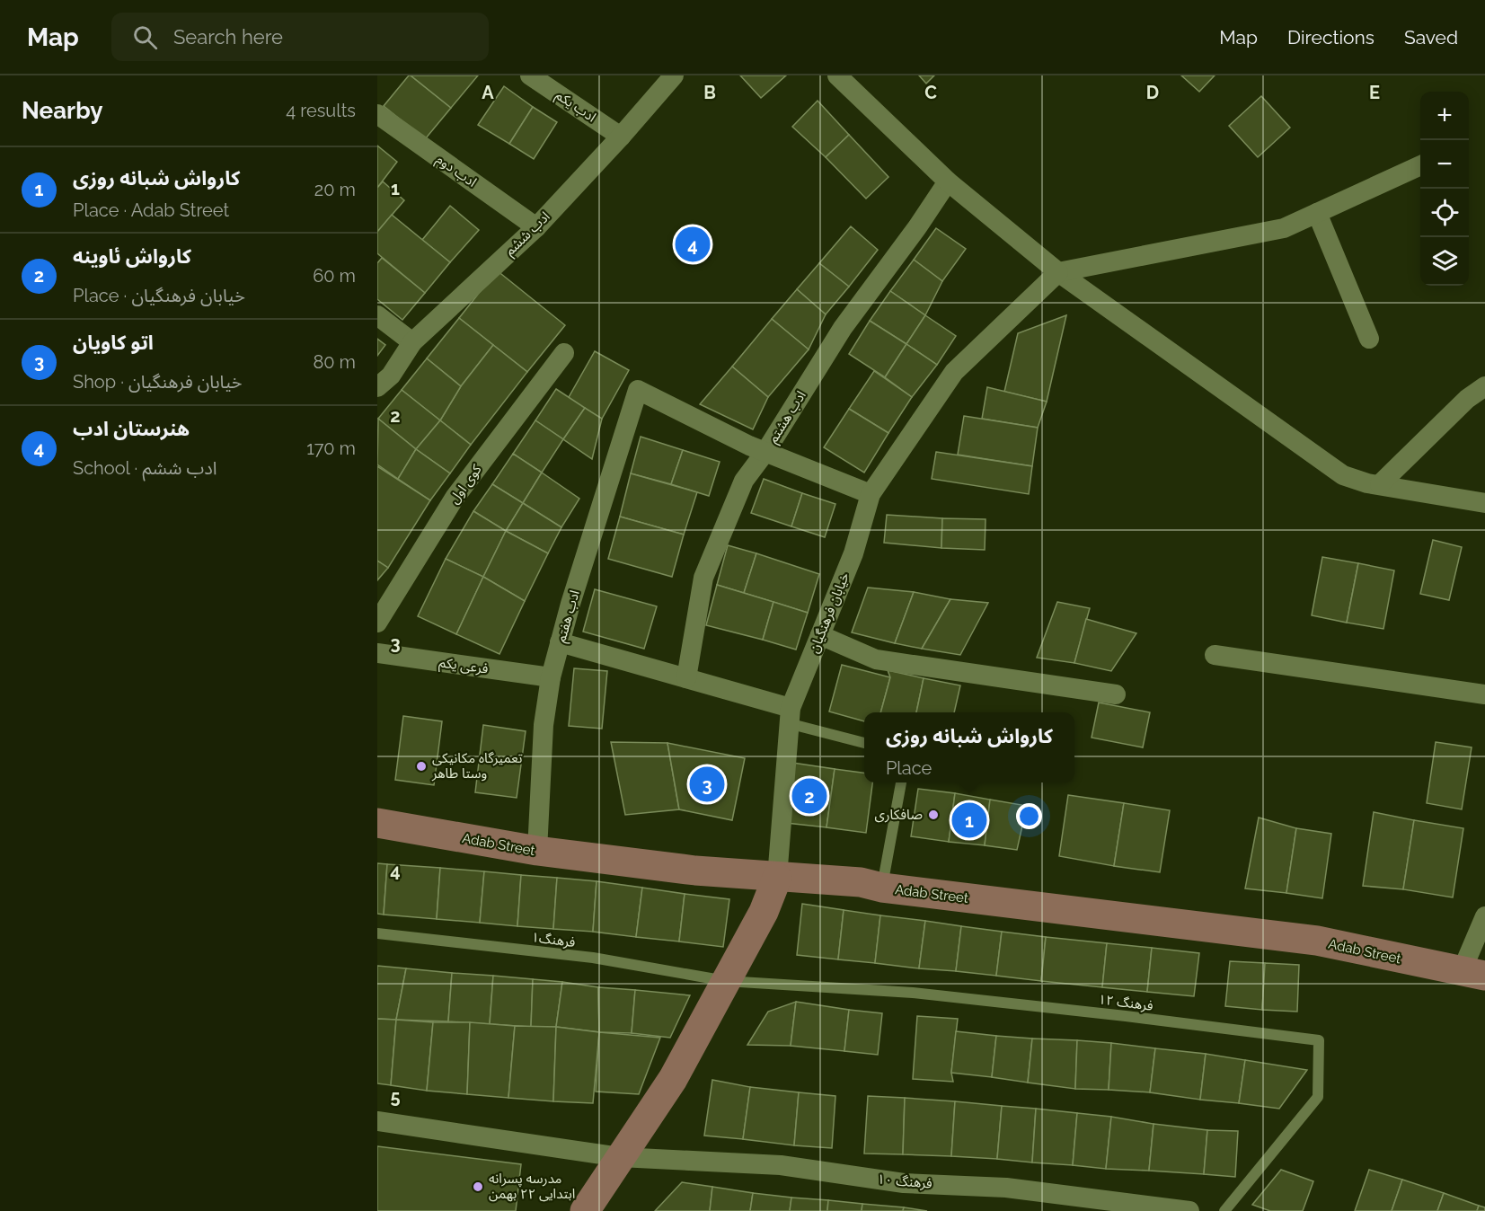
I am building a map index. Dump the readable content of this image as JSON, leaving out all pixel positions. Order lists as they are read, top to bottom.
{
  "streets": {
    "street": [
      "ادب یکم",
      "ادب دوم",
      "ادب ششم",
      "ادب هشتم",
      "کوی اول",
      "خیابان فرهنگیان",
      "ادب هفتم",
      "فرعی یکم",
      "Adab Street",
      "فرهنگ ۱۰"
    ],
    "lane": ["فرهنگ۱", "فرهنگ ۱۲"]
  },
  "crossings": [
    ["ادب یکم", "ادب ششم"],
    ["ادب دوم", "ادب ششم"],
    ["ادب هشتم", "ادب هفتم"],
    ["خیابان فرهنگیان", "Adab Street"],
    ["ادب هفتم", "فرعی یکم"],
    ["ادب هفتم", "Adab Street"],
    ["فرهنگ۱", "فرهنگ ۱۲"]
  ],
  "places": ["تعمیرگاه مکانیکی وستا طاهر", "صافکاری", "مدرسه پسرانه ابتدایی ۲۲ بهمن"],
  "page": {
    "header": "Map",
    "search": "Search here",
    "nav": ["Map", "Directions", "Saved"],
    "heading": ["Nearby", "4 results"],
    "map_buttons": ["+", "−"],
    "list": [
      {
        "mark": "1",
        "name": "کارواش شبانه روزی",
        "note": "Place · Adab Street",
        "value": "20 m"
      },
      {
        "mark": "2",
        "name": "کارواش ئاوینه",
        "note": "Place · خیابان فرهنگیان",
        "value": "60 m"
      },
      {
        "mark": "3",
        "name": "اتو کاویان",
        "note": "Shop · خیابان فرهنگیان",
        "value": "80 m"
      },
      {
        "mark": "4",
        "name": "هنرستان ادب",
        "note": "School · ادب ششم",
        "value": "170 m"
      }
    ],
    "pins": [
      "4",
      "3",
      "2",
      "1"
    ],
    "popup": ["کارواش شبانه روزی", "Place"]
  },
  "grid": {
    "columns": [
      "A",
      "B",
      "C",
      "D",
      "E"
    ],
    "rows": [
      "1",
      "2",
      "3",
      "4",
      "5"
    ]
  }
}
